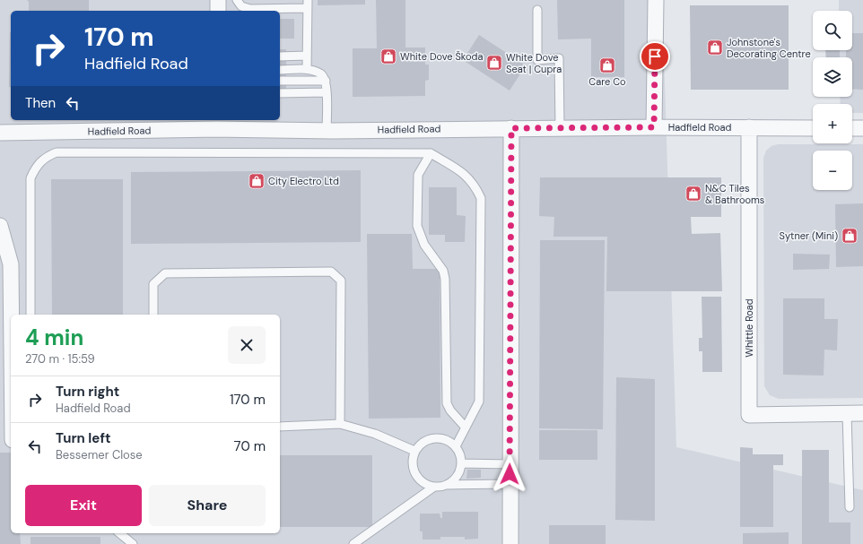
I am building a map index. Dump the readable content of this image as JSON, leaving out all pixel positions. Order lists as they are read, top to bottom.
{
  "streets": {
    "street": ["Hadfield Road", "Whittle Road"]
  },
  "crossings": [
    ["Hadfield Road", "Whittle Road"]
  ],
  "places": {
    "shop": [
      "Johnstone's Decorating Centre",
      "White Dove Škoda",
      "White Dove Seat | Cupra",
      "Care Co",
      "City Electro Ltd",
      "N&C Tiles & Bathrooms",
      "Sytner (Mini)"
    ]
  },
  "page": {
    "map_buttons": ["+", "−"],
    "turn": ["170 m", "Hadfield Road"],
    "then": "Then",
    "heading": ["4 min", "270 m · 15:59"],
    "list": [
      {
        "name": "Turn right",
        "note": "Hadfield Road",
        "value": "170 m"
      },
      {
        "name": "Turn left",
        "note": "Bessemer Close",
        "value": "70 m"
      }
    ],
    "buttons": ["Exit", "Share"]
  }
}
